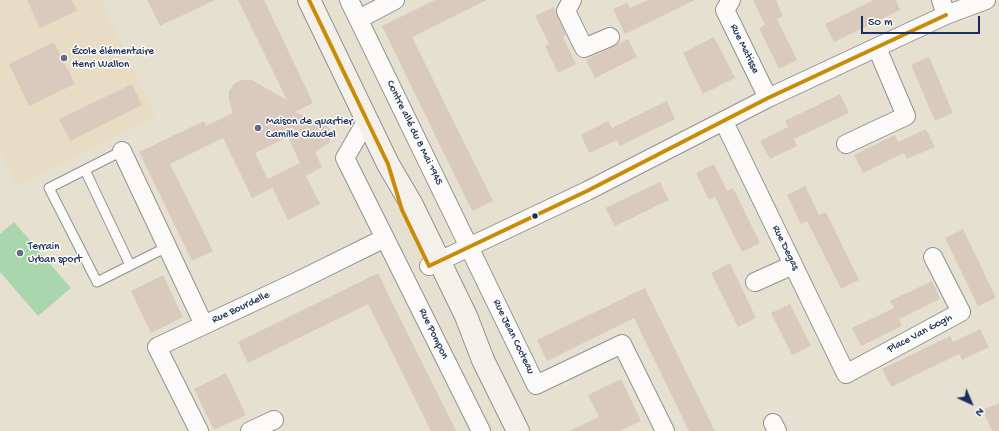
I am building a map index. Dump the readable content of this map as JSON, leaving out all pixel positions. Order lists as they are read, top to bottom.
{
  "streets": {
    "street": [
      "Rue Matisse",
      "Contre allé du 8 Mai 1945",
      "Rue Degas",
      "Rue Bourdelle",
      "Rue Pompon",
      "Place Van Gogh",
      "Rue Jean Cocteau"
    ]
  },
  "crossings": [
    ["Contre allé du 8 Mai 1945", "Rue Jean Cocteau"],
    ["Rue Degas", "Place Van Gogh"],
    ["Rue Bourdelle", "Rue Pompon"]
  ],
  "places": ["École élémentaire Henri Wallon", "Maison de quartier Camille Claudel", "Terrain Urban sport"],
  "scale_bar": "50 m",
  "north": "bottom right"
}
